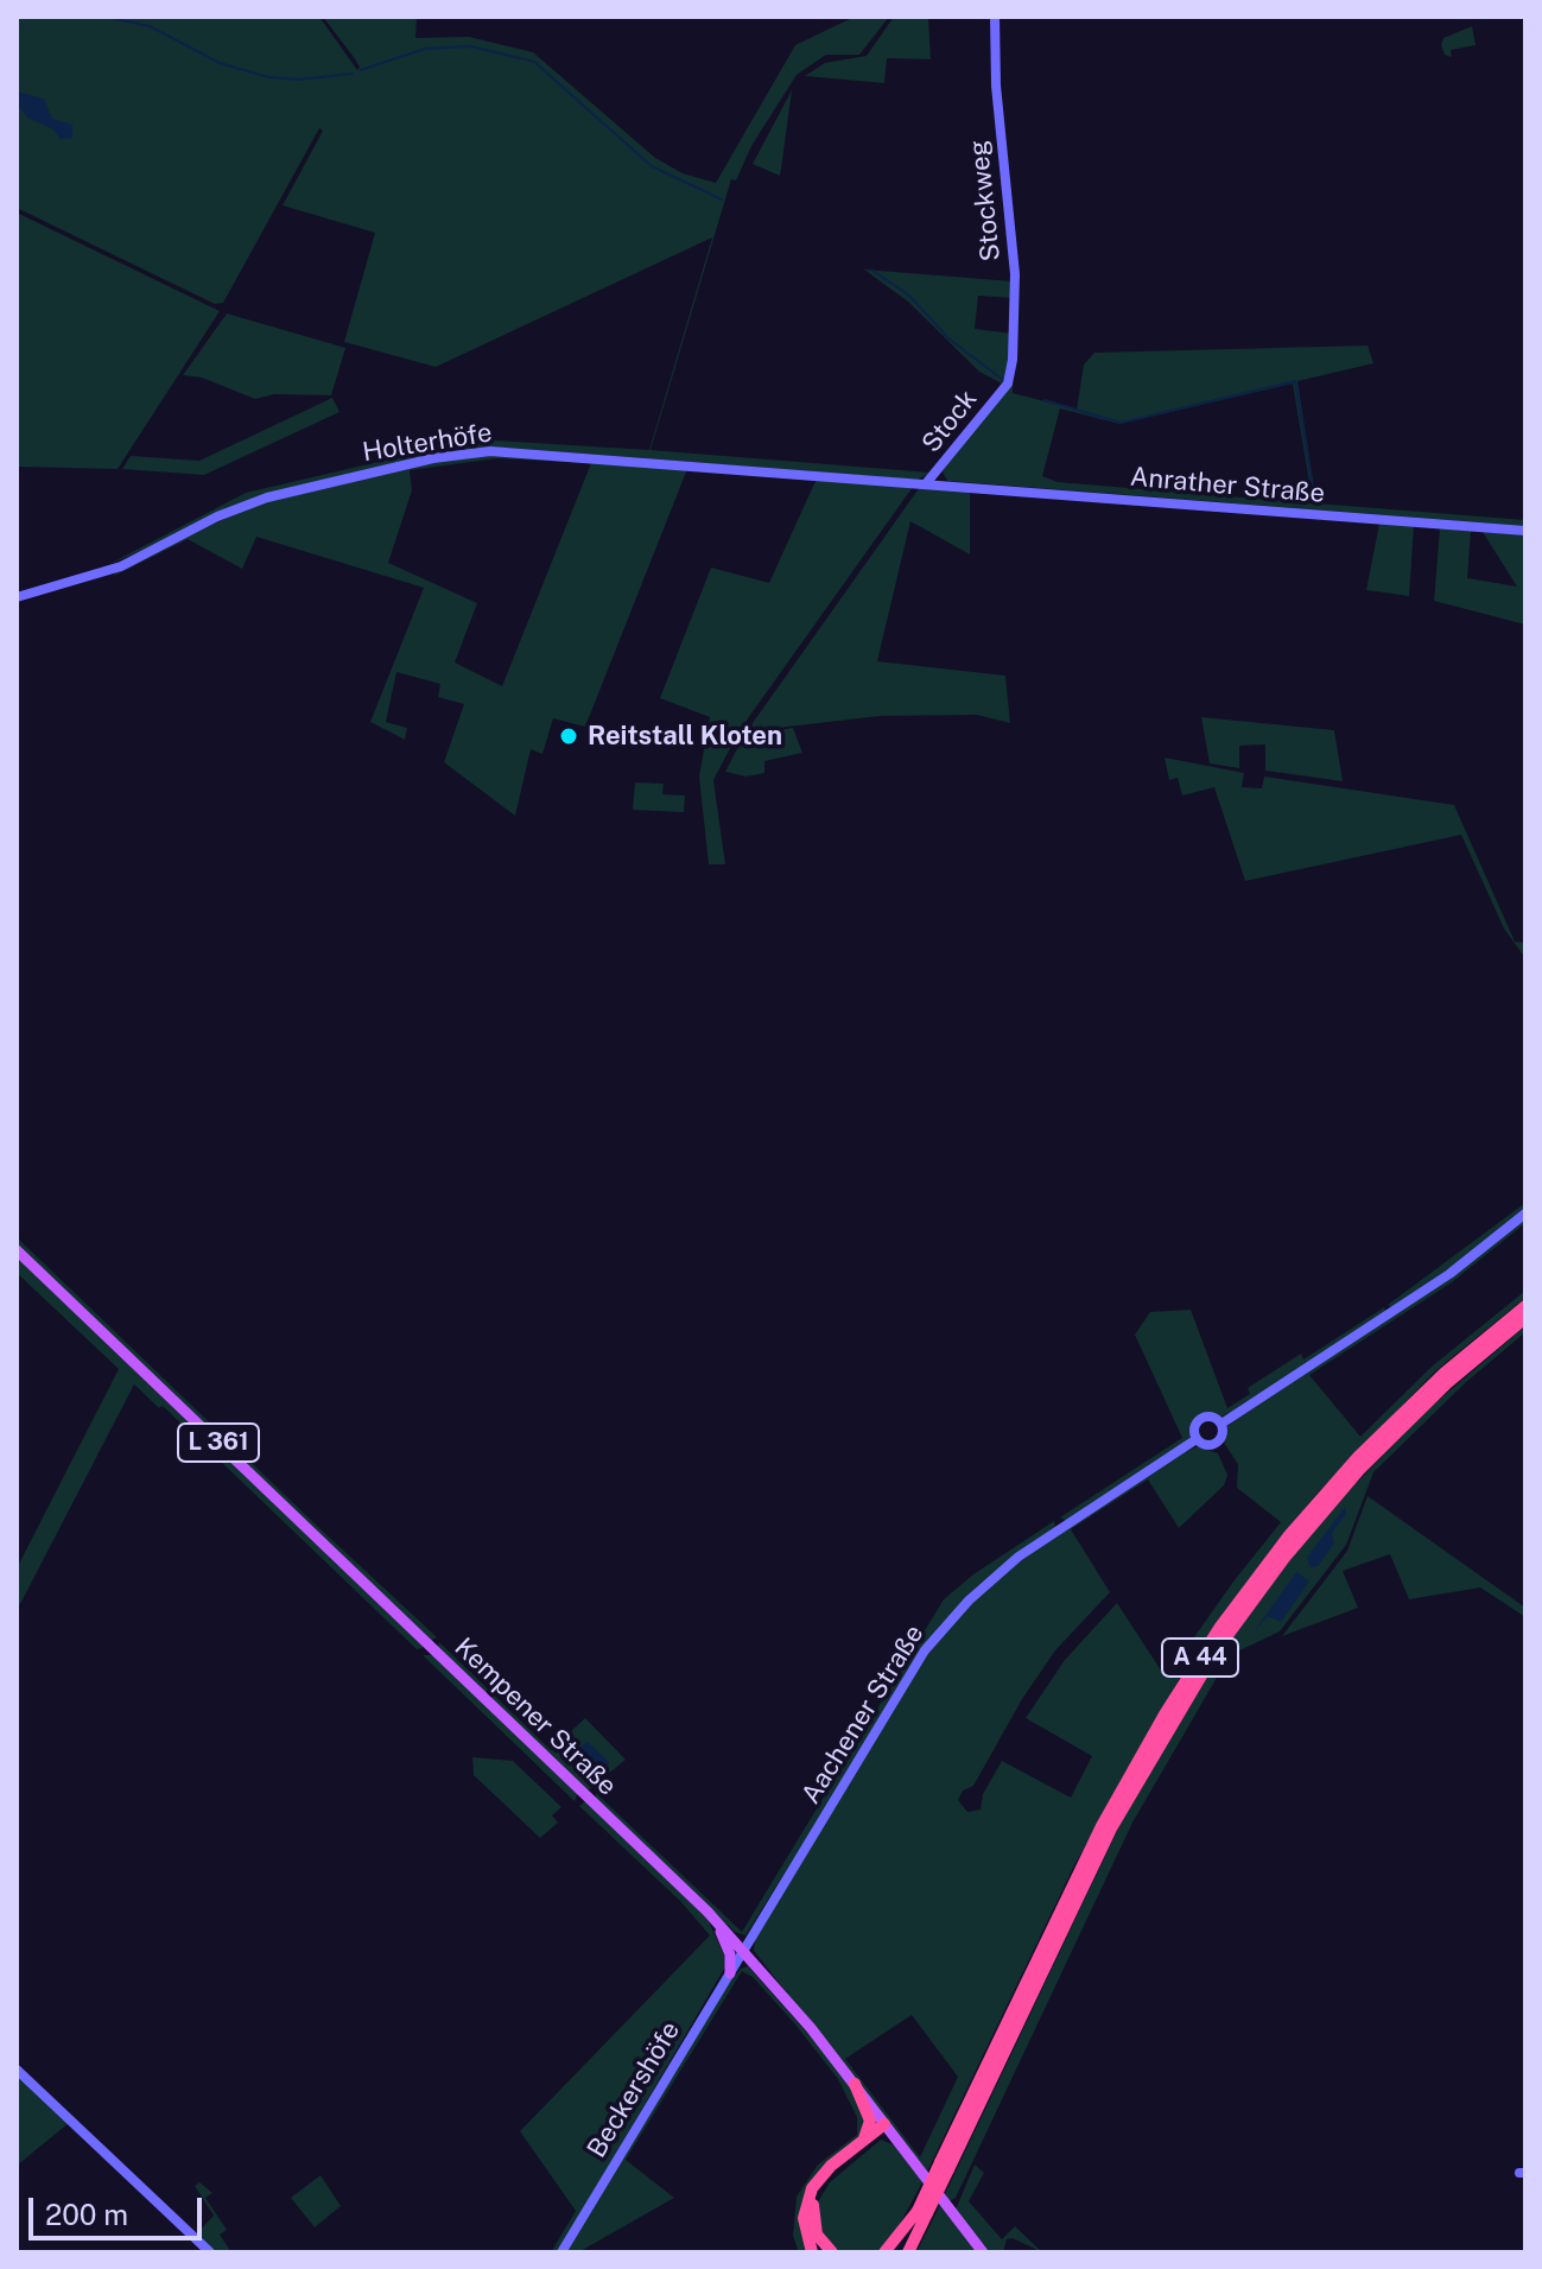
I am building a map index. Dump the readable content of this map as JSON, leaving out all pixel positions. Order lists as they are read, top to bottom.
{
  "streets": {
    "highway": ["A 44"],
    "main road": ["L 361", "Kempener Straße"],
    "street": [
      "Stockweg",
      "Stock",
      "Holterhöfe",
      "Anrather Straße",
      "Aachener Straße",
      "Beckershöfe"
    ]
  },
  "crossings": [
    ["Stockweg", "Stock"],
    ["Stock", "Holterhöfe"],
    ["Stock", "Anrather Straße"],
    ["Holterhöfe", "Anrather Straße"],
    ["L 361", "Kempener Straße"],
    ["L 361", "Beckershöfe"],
    ["Aachener Straße", "Kempener Straße"],
    ["Aachener Straße", "Beckershöfe"],
    ["Kempener Straße", "Beckershöfe"]
  ],
  "places": ["Reitstall Kloten"],
  "scale_bar": "200 m"
}
